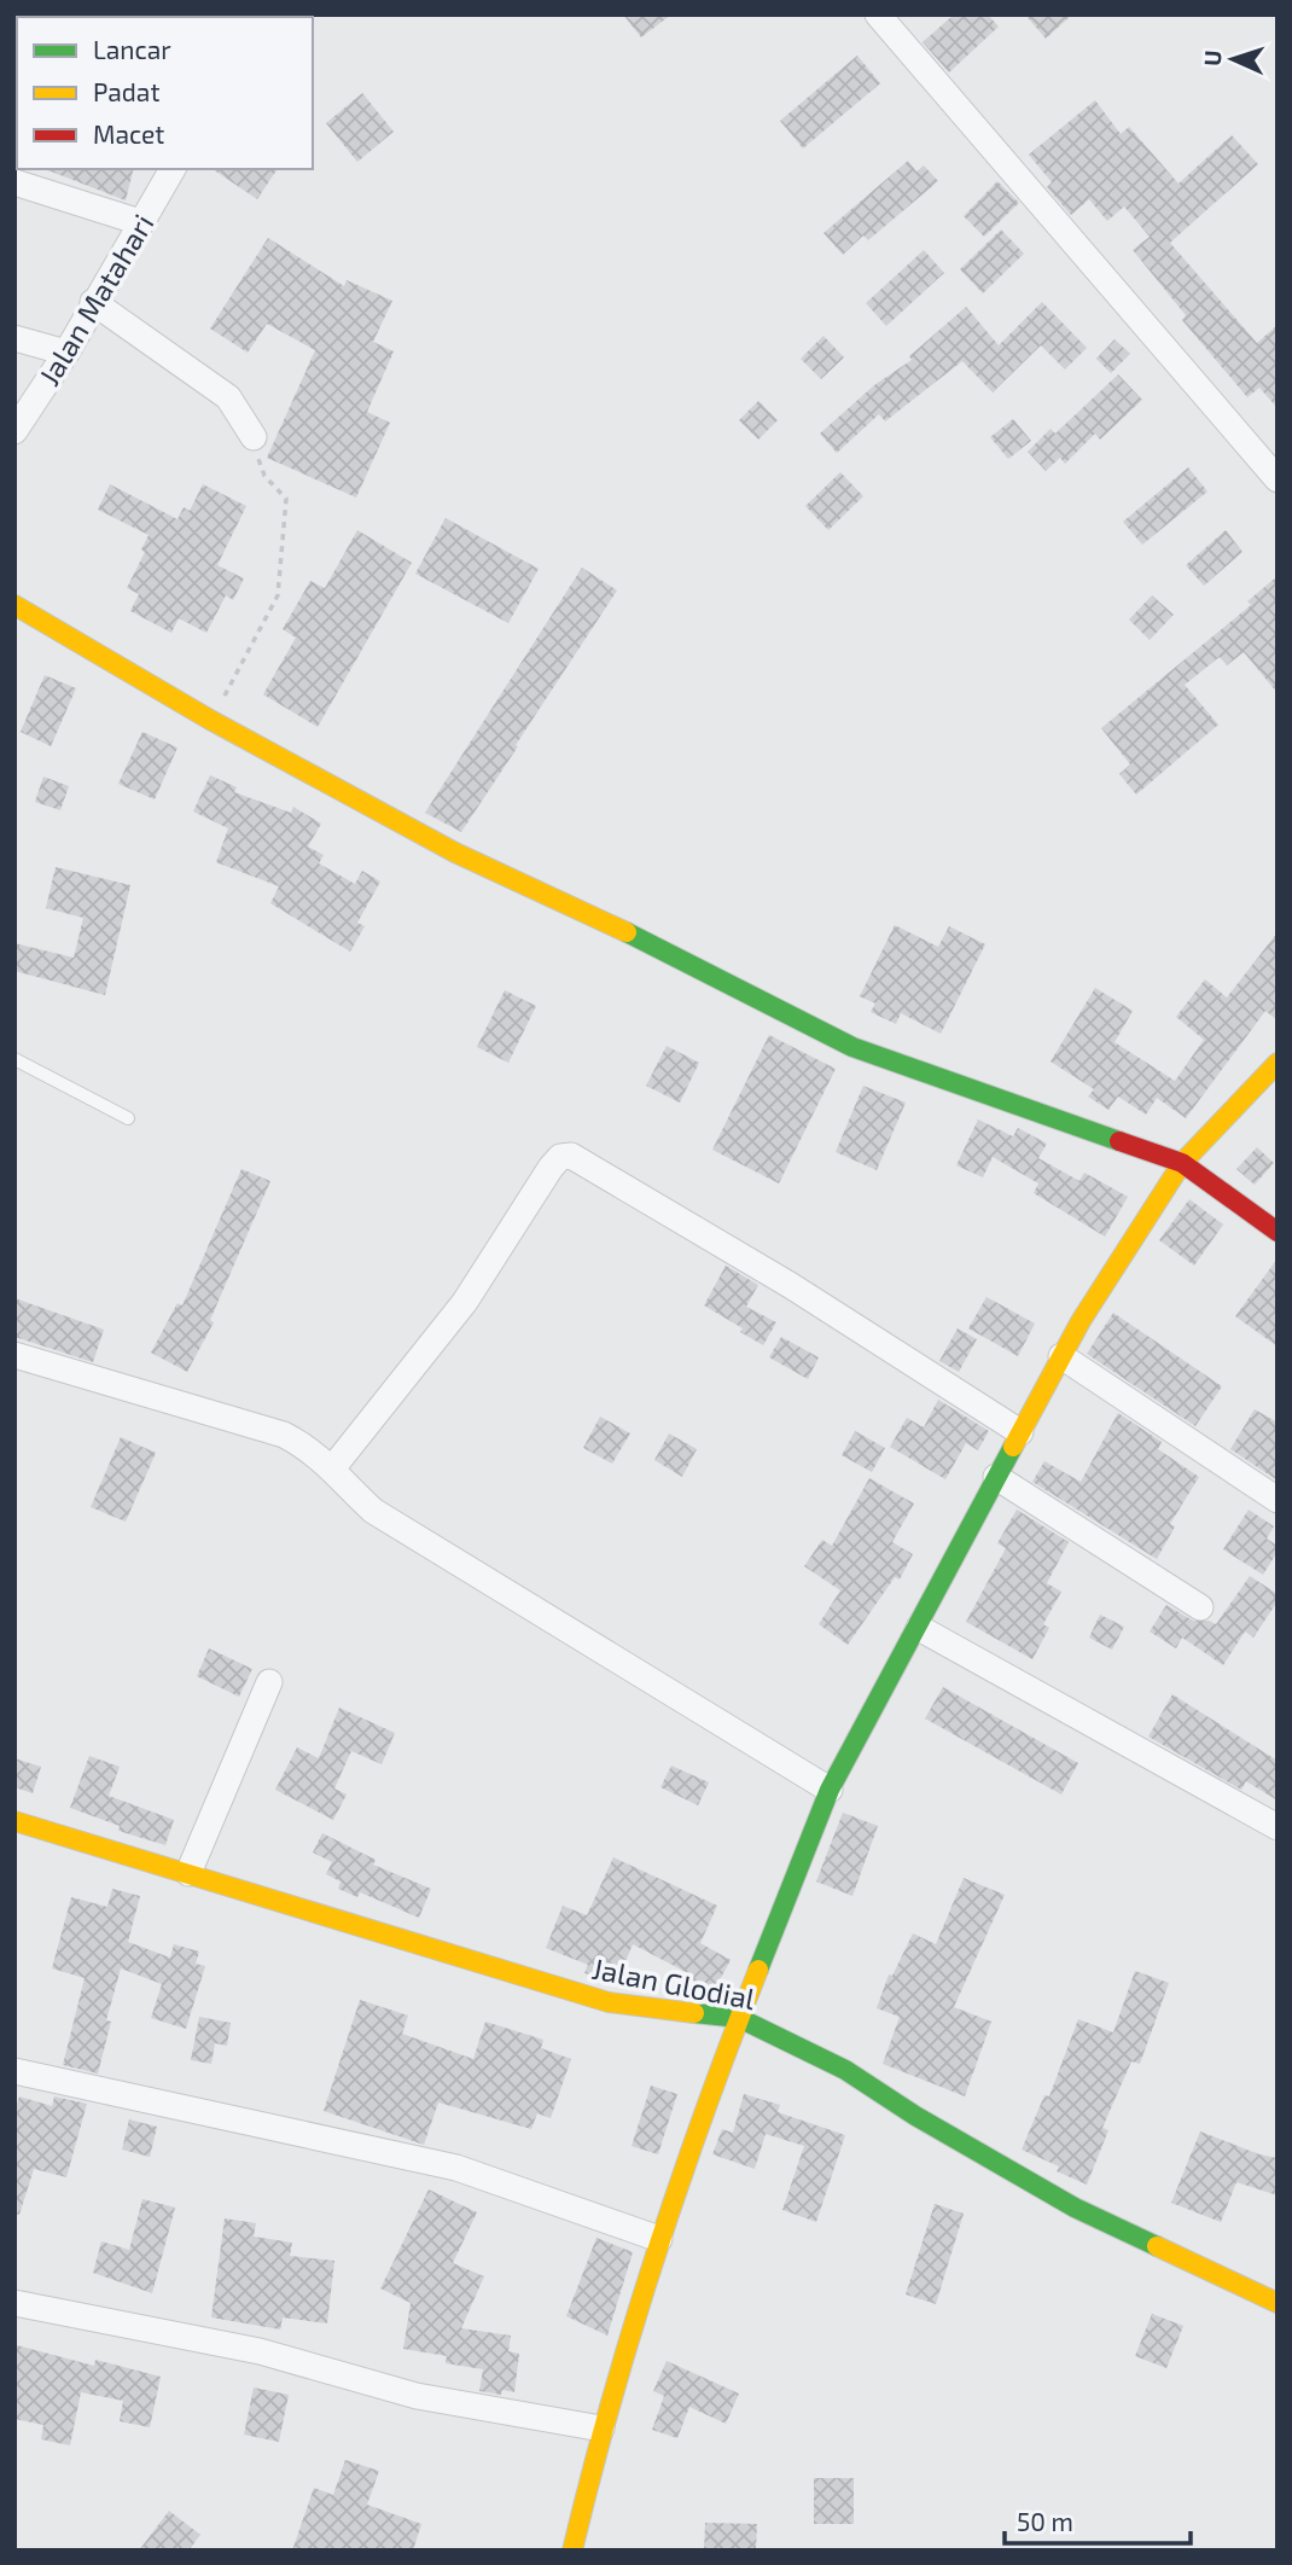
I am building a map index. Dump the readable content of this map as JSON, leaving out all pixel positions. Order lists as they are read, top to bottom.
{
  "streets": {
    "street": ["Jalan Matahari", "Jalan Glodial"]
  },
  "legend": ["Lancar", "Padat", "Macet"],
  "scale_bar": "50 m",
  "north": "left"
}
